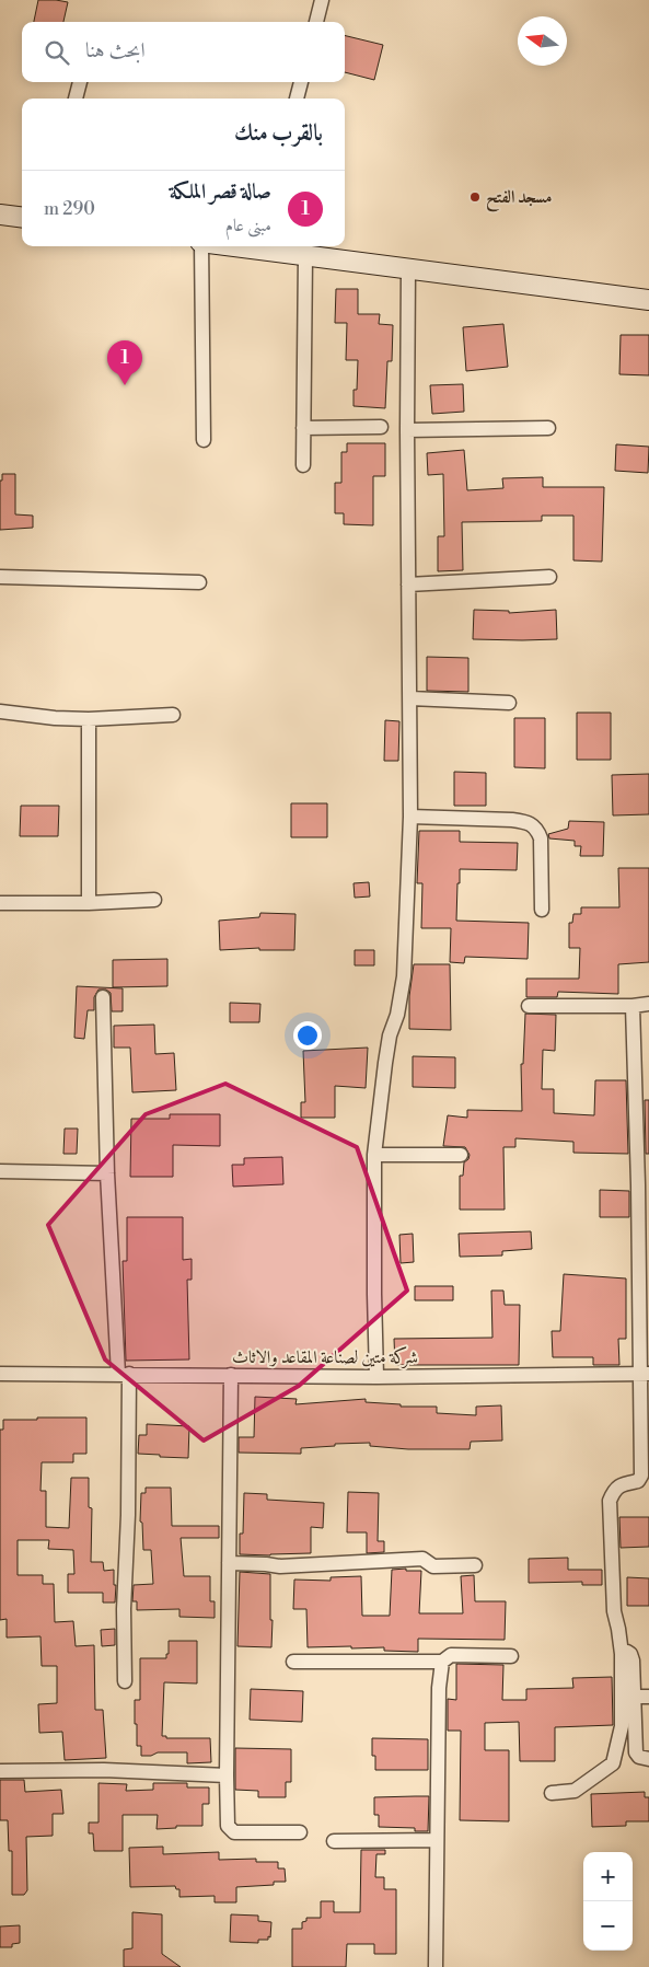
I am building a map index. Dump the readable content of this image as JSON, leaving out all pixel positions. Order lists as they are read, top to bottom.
{
  "streets": {
    "street": ["شركة متين لصناعة المقاعد والاثاث"]
  },
  "places": ["مسجد الفتح"],
  "north": "left",
  "page": {
    "search": "ابحث هنا",
    "heading": "بالقرب منك",
    "list": [
      {
        "mark": "1",
        "name": "صالة قصر الملكة",
        "note": "مبنى عام",
        "value": "290 m"
      }
    ],
    "pins": "1",
    "map_buttons": ["+", "−"]
  }
}
